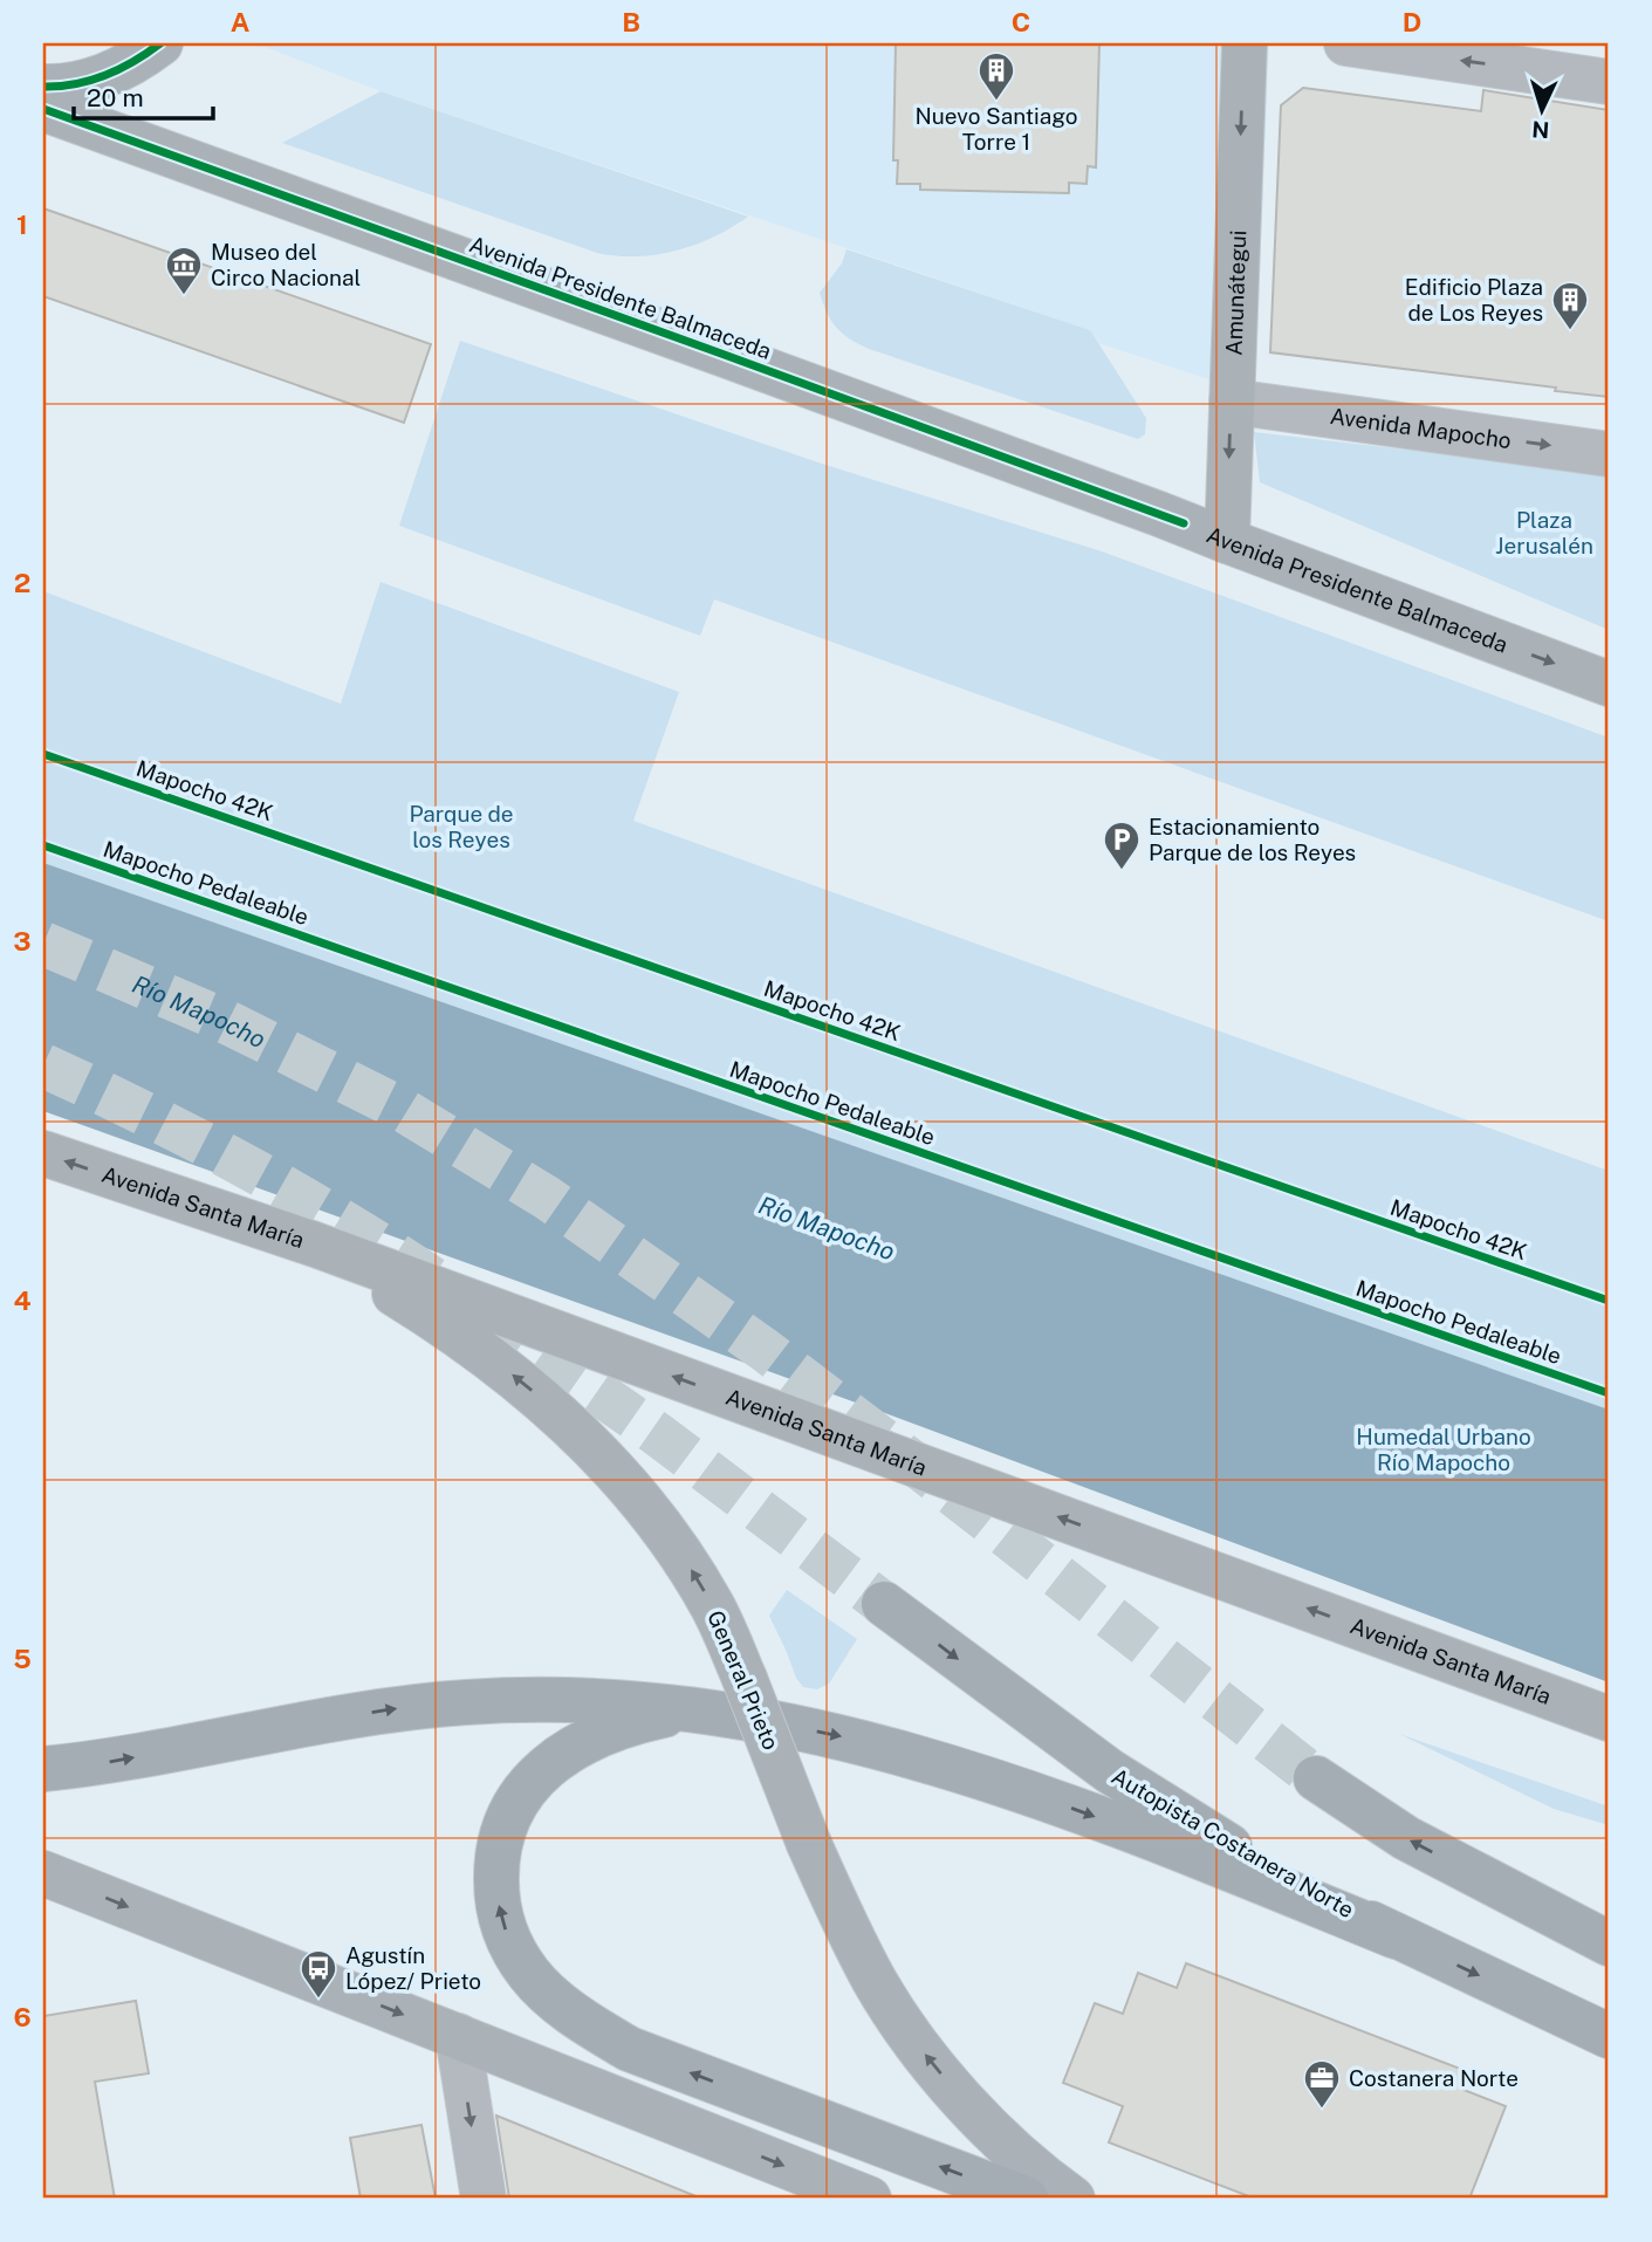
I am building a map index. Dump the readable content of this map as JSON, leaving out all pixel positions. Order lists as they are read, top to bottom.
{
  "streets": {
    "highway": ["Autopista Costanera Norte"],
    "main road": [
      "Amunátegui",
      "Avenida Presidente Balmaceda",
      "Avenida Santa María",
      "General Prieto"
    ],
    "street": ["Avenida Mapocho"],
    "cycle path": ["Mapocho 42K", "Mapocho Pedaleable"]
  },
  "crossings": [
    ["Amunátegui", "Avenida Presidente Balmaceda"],
    ["Amunátegui", "Avenida Mapocho"],
    ["Avenida Santa María", "General Prieto"]
  ],
  "one_way": ["Amunátegui", "Avenida Santa María", "General Prieto"],
  "water": ["Río Mapocho"],
  "parks": ["Plaza Jerusalén", "Parque de los Reyes", "Humedal Urbano Río Mapocho"],
  "places": {
    "building": ["Nuevo Santiago Torre 1", "Edificio Plaza de Los Reyes"],
    "museum": ["Museo del Circo Nacional"],
    "parking": ["Estacionamiento Parque de los Reyes"],
    "bus stop": ["Agustín López/ Prieto"],
    "office": ["Costanera Norte"]
  },
  "scale_bar": "20 m",
  "north": "bottom",
  "grid": {
    "columns": [
      "A",
      "B",
      "C",
      "D"
    ],
    "rows": [
      "1",
      "2",
      "3",
      "4",
      "5",
      "6"
    ]
  }
}
